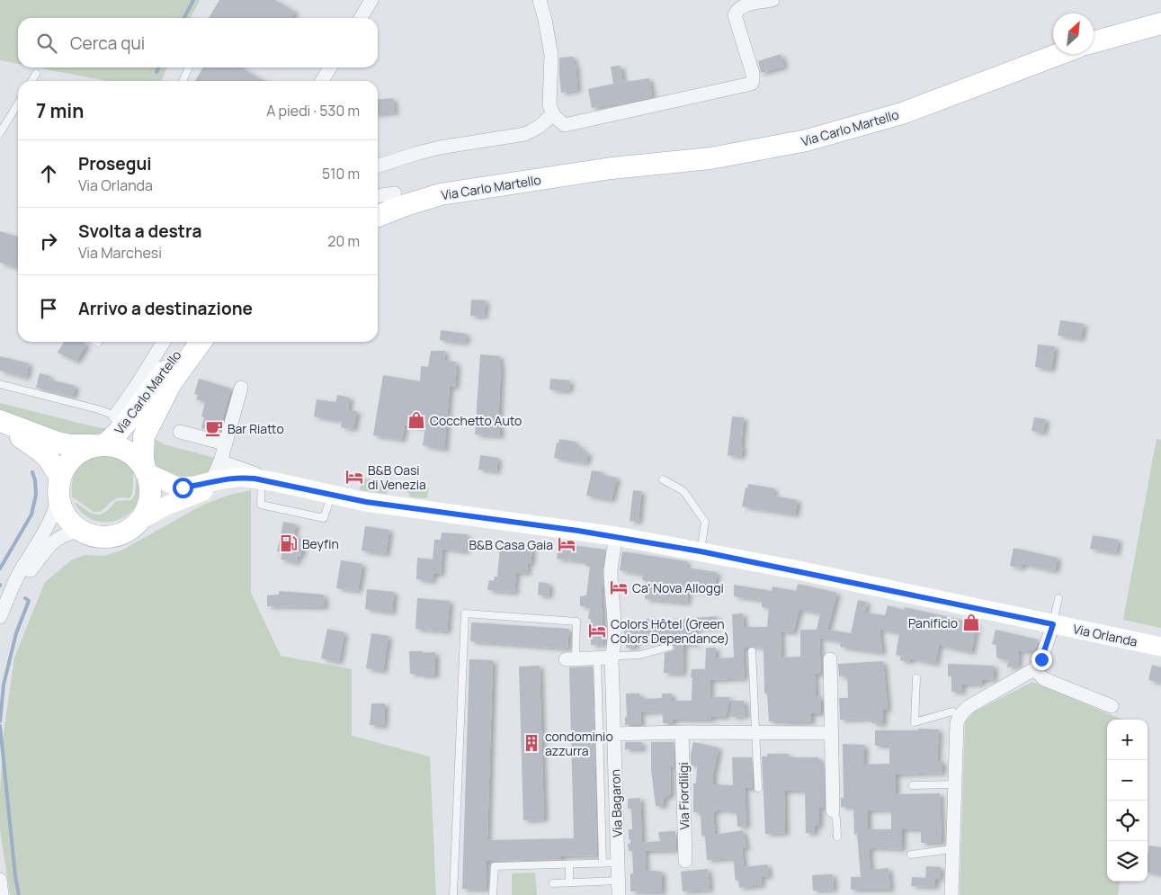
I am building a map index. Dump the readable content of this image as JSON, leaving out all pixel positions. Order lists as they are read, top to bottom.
{
  "streets": {
    "main road": ["Via Carlo Martello", "Via Orlanda"],
    "street": ["Via Fiordiligi", "Via Bagaron"]
  },
  "crossings": [
    ["Via Carlo Martello", "Via Orlanda"],
    ["Via Orlanda", "Via Bagaron"]
  ],
  "places": {
    "shop": ["Cocchetto Auto", "Panificio"],
    "cafe": ["Bar Riatto"],
    "hotel": [
      "B&B Oasi di Venezia",
      "B&B Casa Gaia",
      "Ca' Nova Alloggi",
      "Colors Hôtel (Green Colors Dependance)"
    ],
    "fuel station": ["Beyfin"],
    "building": ["condominio azzurra"]
  },
  "north": "top right",
  "page": {
    "search": "Cerca qui",
    "heading": ["7 min", "A piedi · 530 m"],
    "list": [
      ["Prosegui", "Via Orlanda", "510 m"],
      ["Svolta a destra", "Via Marchesi", "20 m"],
      "Arrivo a destinazione"
    ],
    "map_buttons": ["+", "−"]
  }
}
